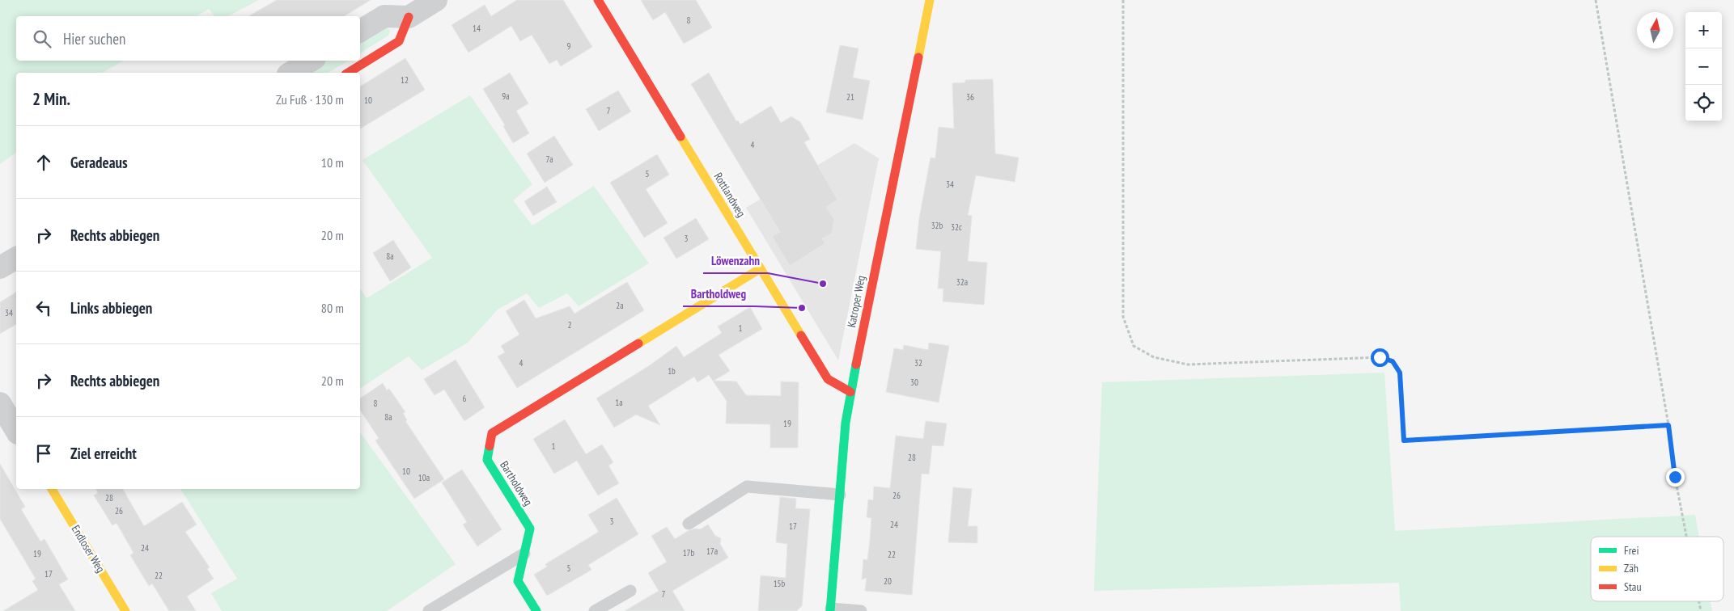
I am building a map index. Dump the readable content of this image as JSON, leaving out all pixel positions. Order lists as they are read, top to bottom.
{
  "streets": {
    "street": [
      "Rottlandweg",
      "Katroper Weg",
      "Bartholdweg",
      "Endloser Weg"
    ]
  },
  "crossings": [
    ["Rottlandweg", "Katroper Weg"],
    ["Rottlandweg", "Bartholdweg"]
  ],
  "places": ["Löwenzahn", "Bartholdweg"],
  "house_numbers": [
    "8",
    "14",
    "9",
    "12",
    "9a",
    "21",
    "36",
    "10",
    "7",
    "4",
    "7a",
    "5",
    "34",
    "32b",
    "32c",
    "3",
    "8a",
    "32a",
    "2a",
    "34",
    "2",
    "1",
    "4",
    "32",
    "1b",
    "30",
    "6",
    "1a",
    "8",
    "8a",
    "19",
    "1",
    "28",
    "10",
    "10a",
    "26",
    "28",
    "26",
    "3",
    "24",
    "17",
    "24",
    "17a",
    "17b",
    "19",
    "22",
    "5",
    "17",
    "22",
    "20",
    "15b",
    "7"
  ],
  "legend": ["Frei", "Zäh", "Stau"],
  "north": "top",
  "page": {
    "map_buttons": ["+", "−"],
    "search": "Hier suchen",
    "heading": ["2 Min.", "Zu Fuß · 130 m"],
    "list": [
      ["Geradeaus", "10 m"],
      ["Rechts abbiegen", "20 m"],
      ["Links abbiegen", "80 m"],
      ["Rechts abbiegen", "20 m"],
      "Ziel erreicht"
    ]
  }
}
